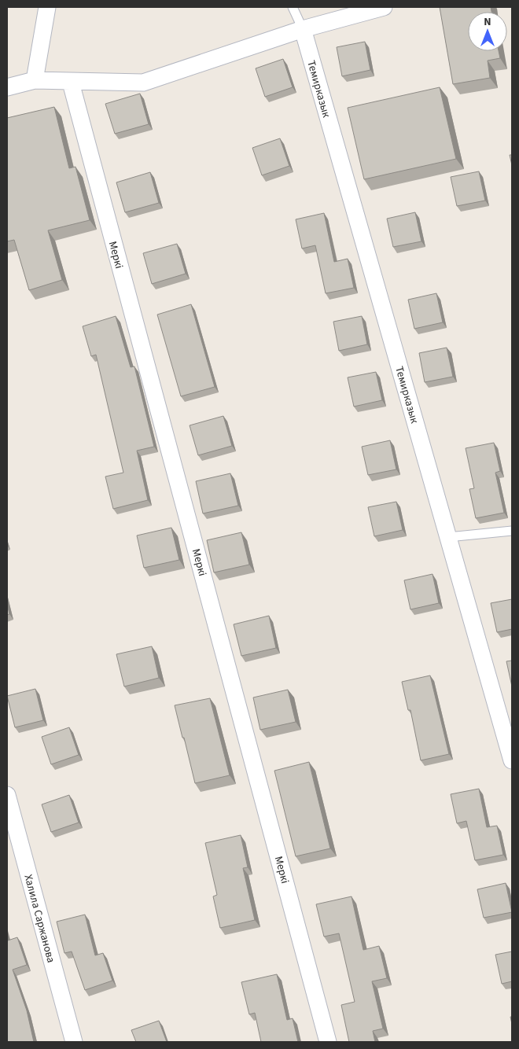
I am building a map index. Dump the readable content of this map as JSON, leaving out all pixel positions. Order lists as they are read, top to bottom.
{
  "streets": {
    "street": ["Темирказык", "Меркі", "Халила Саржанова"]
  },
  "north": "top"
}
